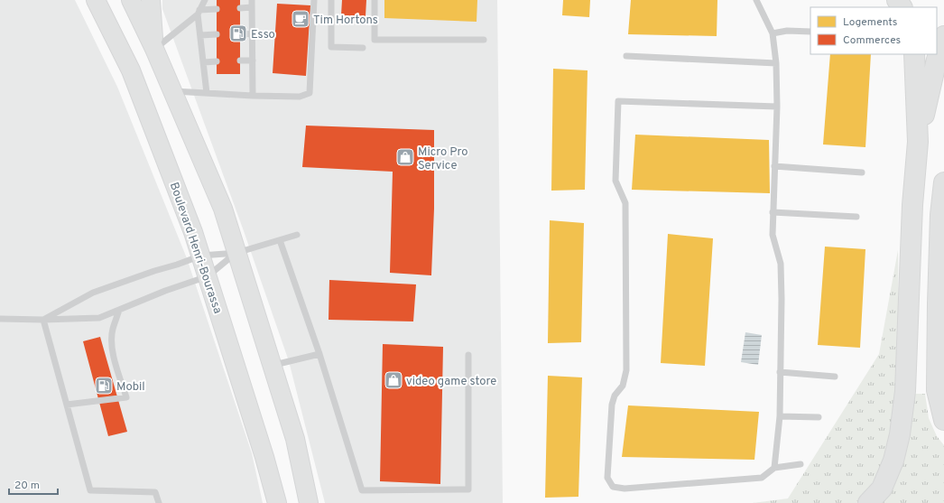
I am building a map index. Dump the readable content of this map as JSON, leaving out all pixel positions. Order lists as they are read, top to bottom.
{
  "streets": {
    "main road": ["Boulevard Henri-Bourassa"]
  },
  "places": {
    "cafe": ["Tim Hortons"],
    "fuel station": ["Esso", "Mobil"],
    "shop": ["Micro Pro Service", "video game store"]
  },
  "legend": ["Logements", "Commerces"],
  "scale_bar": "20 m"
}
